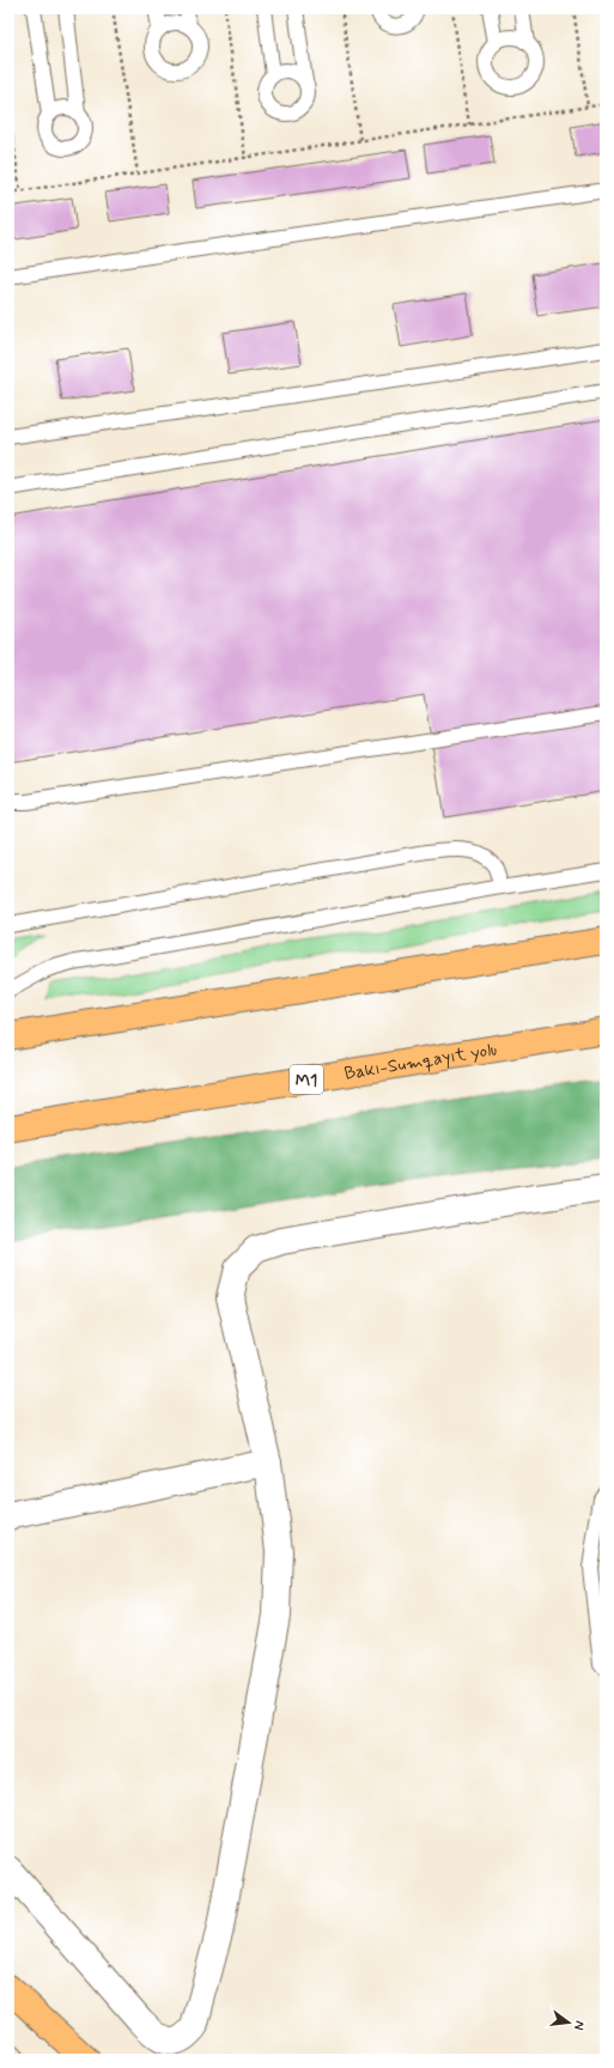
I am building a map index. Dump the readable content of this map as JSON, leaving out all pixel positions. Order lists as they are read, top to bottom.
{
  "streets": {
    "highway": ["Bakı-Sumqayıt yolu", "M1"]
  },
  "north": "right"
}
